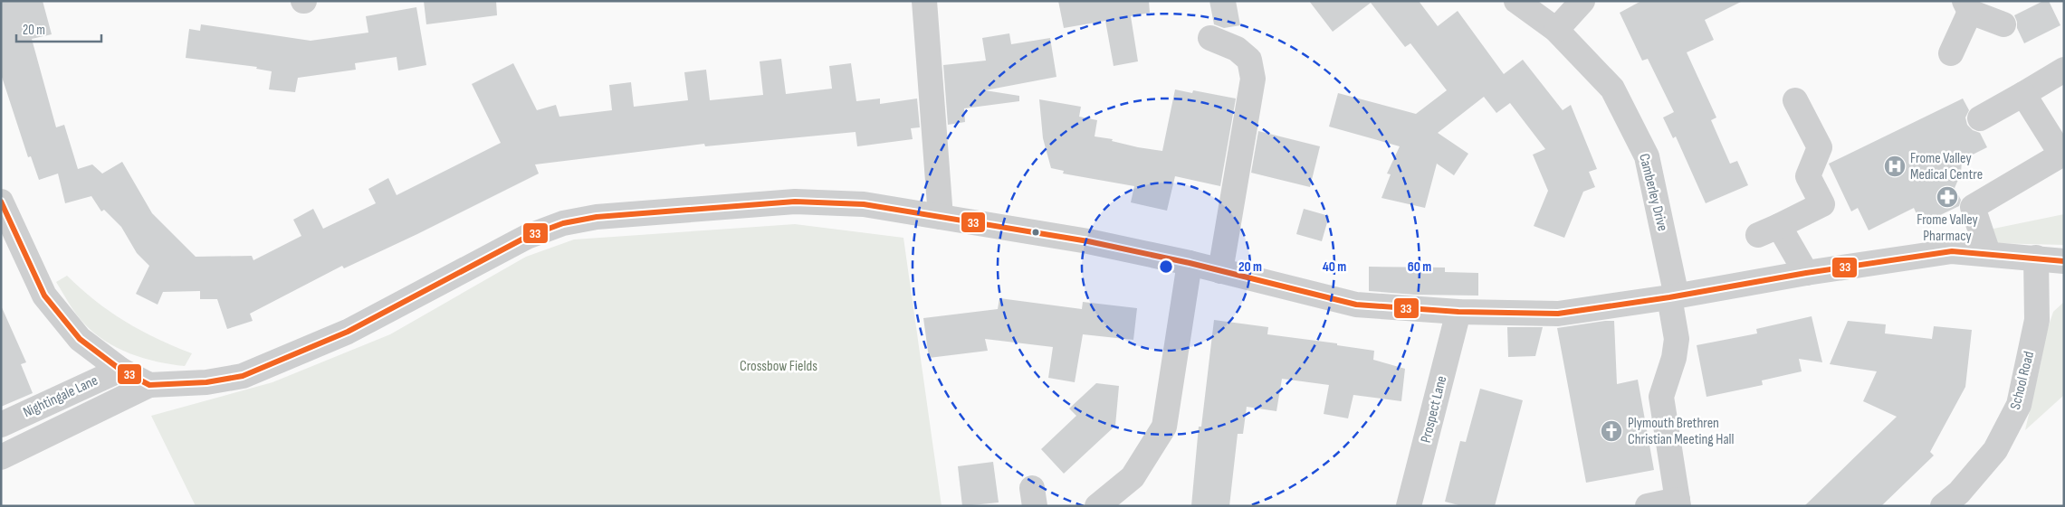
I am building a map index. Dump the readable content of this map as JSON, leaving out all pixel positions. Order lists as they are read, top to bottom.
{
  "streets": {
    "street": [
      "Camberley Drive",
      "School Road",
      "Nightingale Lane",
      "Prospect Lane"
    ]
  },
  "parks": ["Crossbow Fields"],
  "places": {
    "hospital": ["Frome Valley Medical Centre"],
    "pharmacy": ["Frome Valley Pharmacy"],
    "church": ["Plymouth Brethren Christian Meeting Hall"]
  },
  "lines": ["transit line 33"],
  "scale_bar": "20 m",
  "rings": ["20 m", "40 m", "60 m"]
}
